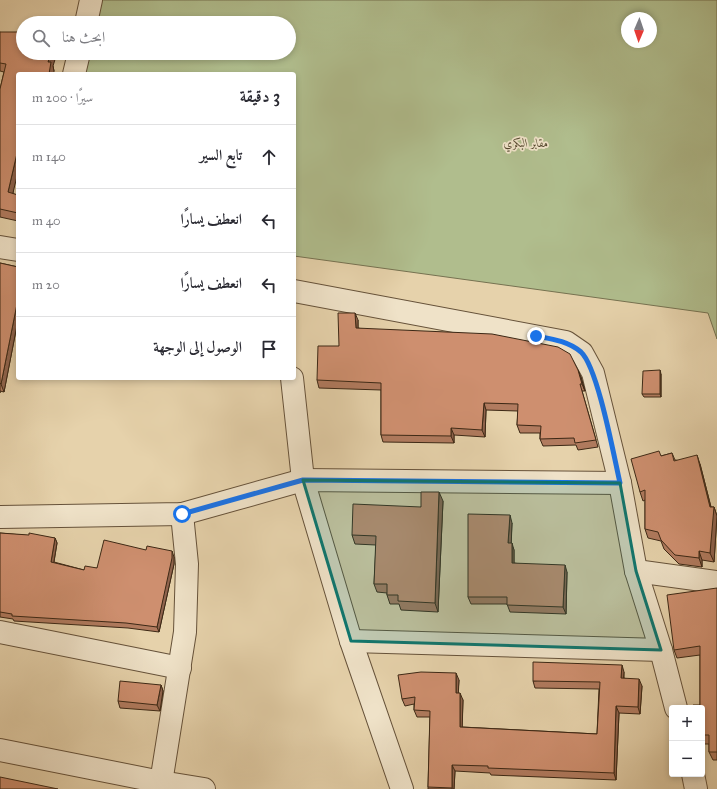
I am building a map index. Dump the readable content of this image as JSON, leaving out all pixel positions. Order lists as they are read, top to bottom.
{
  "parks": ["مقابر البكري"],
  "north": "bottom",
  "page": {
    "search": "ابحث هنا",
    "heading": ["3 دقيقة", "سيرًا · 200 m"],
    "list": [
      ["تابع السير", "140 m"],
      ["انعطف يسارًا", "40 m"],
      ["انعطف يسارًا", "20 m"],
      "الوصول إلى الوجهة"
    ],
    "map_buttons": ["+", "−"]
  }
}
